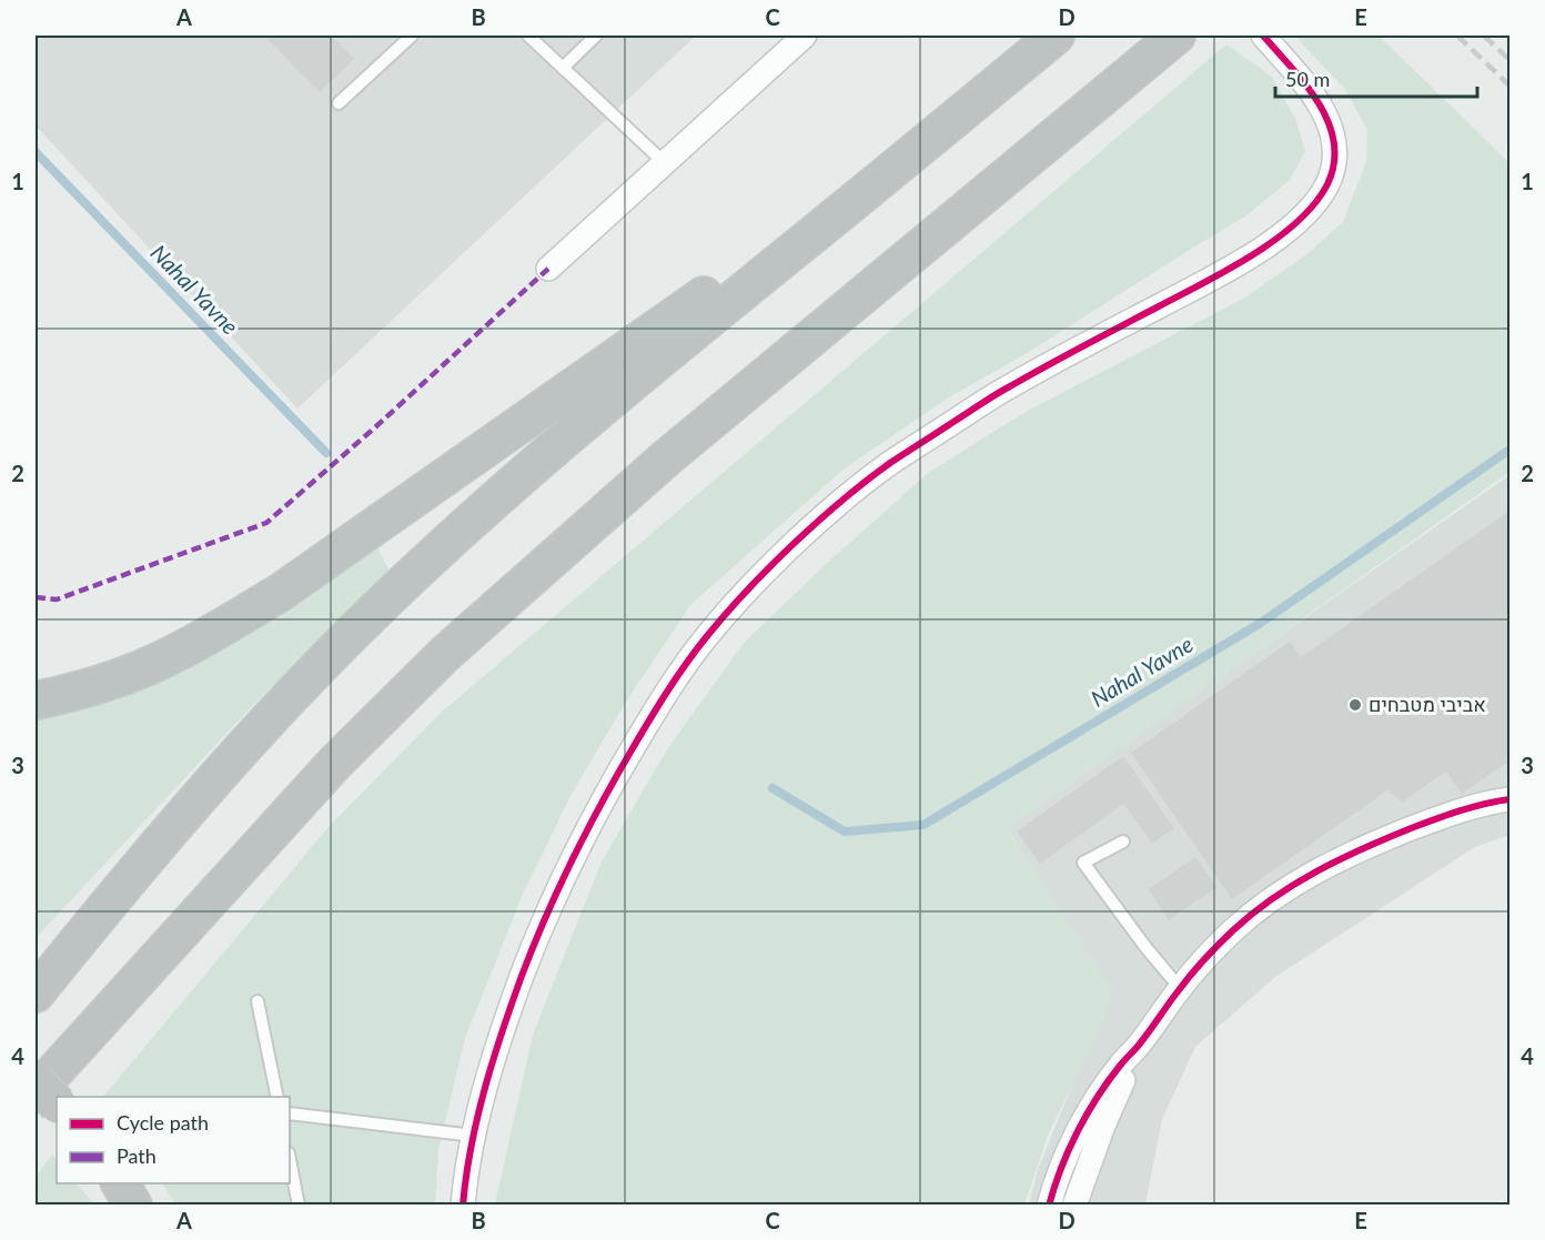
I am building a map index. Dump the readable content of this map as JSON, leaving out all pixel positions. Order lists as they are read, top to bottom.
{
  "water": ["Nahal Yavne"],
  "places": ["אביבי מטבחים"],
  "legend": ["Cycle path", "Path"],
  "scale_bar": "50 m",
  "grid": {
    "columns": [
      "A",
      "B",
      "C",
      "D",
      "E"
    ],
    "rows": [
      "1",
      "2",
      "3",
      "4"
    ]
  }
}
